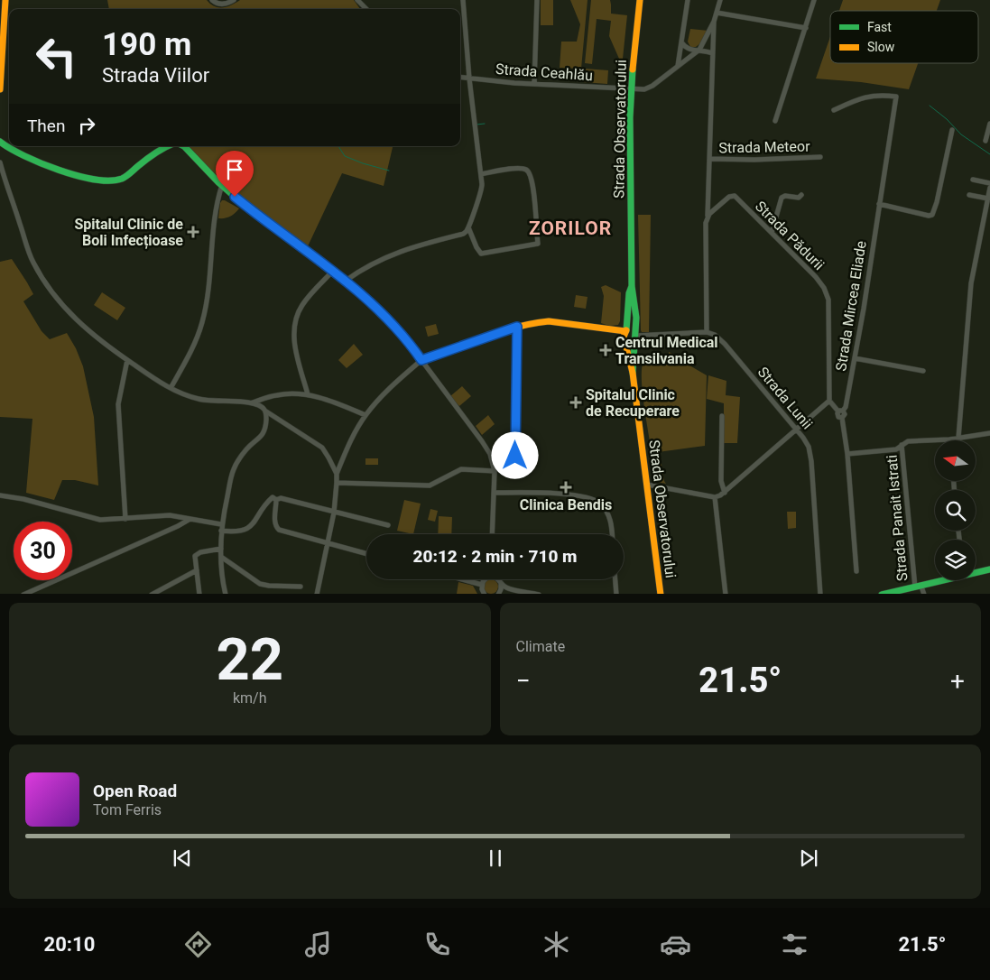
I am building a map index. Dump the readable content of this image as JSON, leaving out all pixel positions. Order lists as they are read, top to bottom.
{
  "streets": {
    "street": [
      "Strada Ceahlău",
      "Strada Observatorului",
      "Strada Meteor",
      "Strada Pădurii",
      "Strada Mircea Eliade",
      "Strada Lunii",
      "Strada Panait Istrati"
    ]
  },
  "crossings": [
    ["Strada Ceahlău", "Strada Observatorului"],
    ["Strada Meteor", "Strada Pădurii"]
  ],
  "districts": ["ZORILOR"],
  "places": {
    "health": [
      "Spitalul Clinic de Boli Infecțioase",
      "Centrul Medical Transilvania",
      "Spitalul Clinic de Recuperare",
      "Clinica Bendis"
    ]
  },
  "legend": ["Fast", "Slow"],
  "north": "left",
  "page": {
    "turn": ["190 m", "Strada Viilor"],
    "then": "Then",
    "limit": "30",
    "trip": "20:12 · 2 min · 710 m",
    "tile": [
      ["22", "km/h"],
      "Climate"
    ],
    "heat": ["−", "21.5°", "+"],
    "song": ["Open Road", "Tom Ferris"],
    "tabs": ["20:10", "21.5°"]
  }
}
